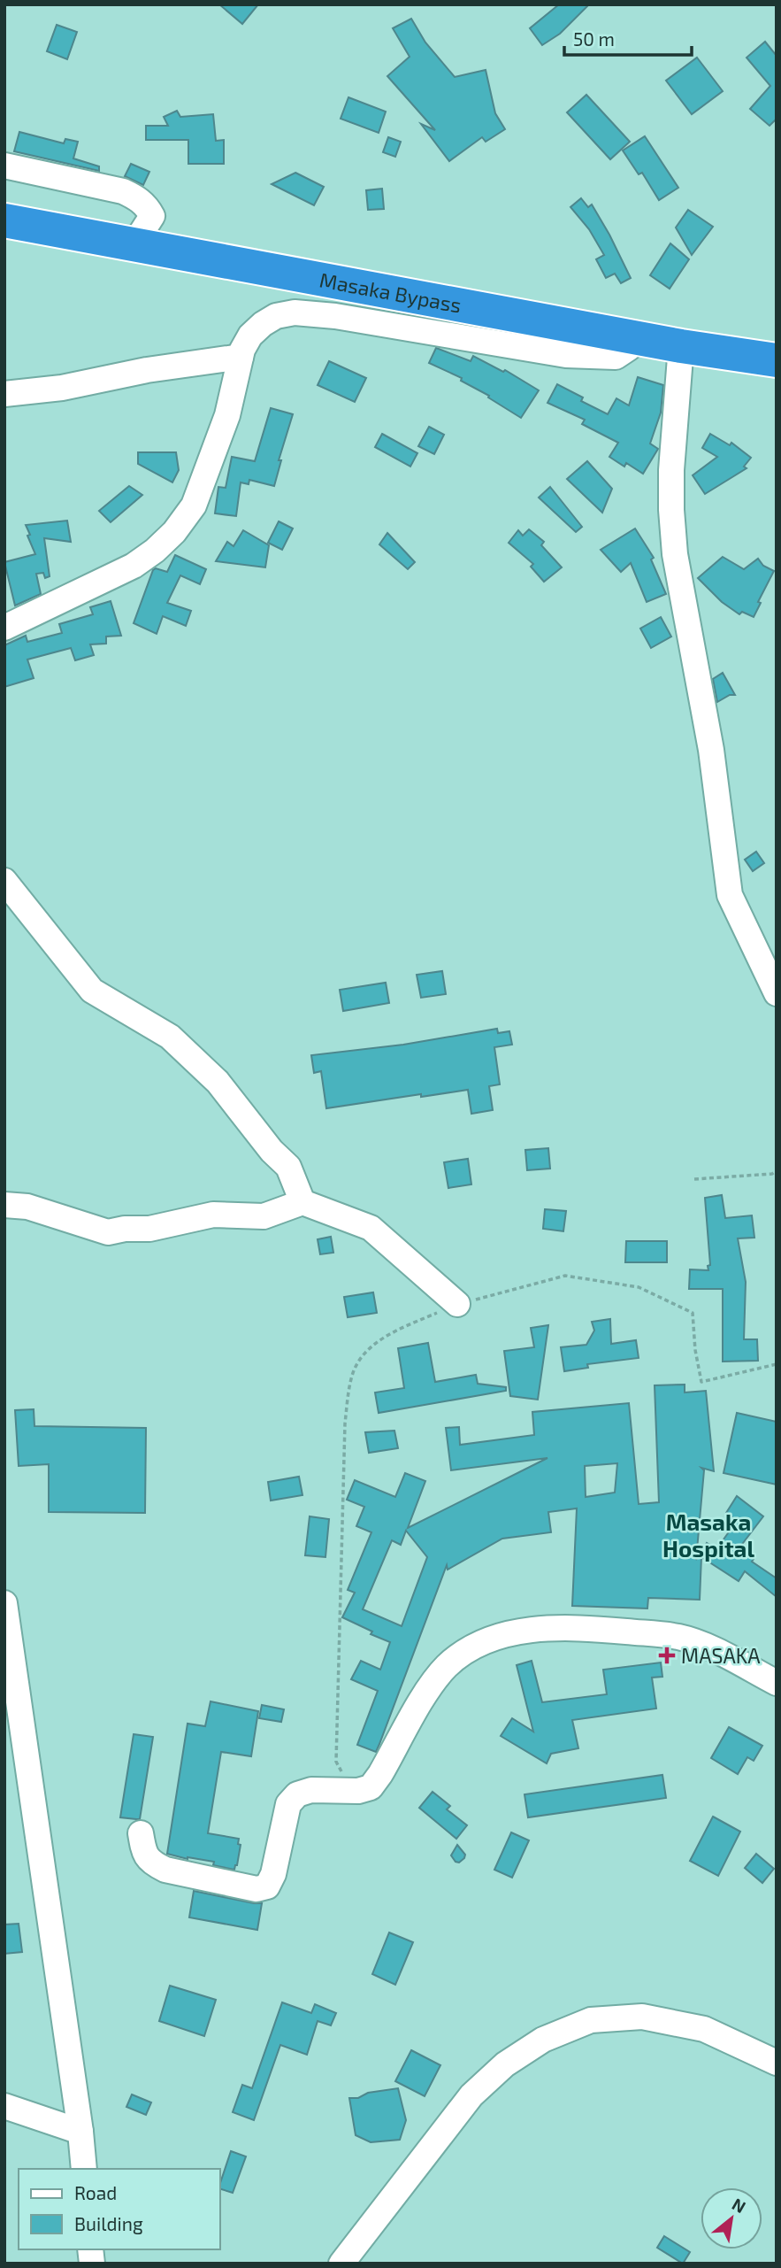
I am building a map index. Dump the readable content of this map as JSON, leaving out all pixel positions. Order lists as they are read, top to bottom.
{
  "streets": {
    "highway": ["Masaka Bypass"]
  },
  "districts": ["Masaka Hospital"],
  "places": {
    "health": ["MASAKA"]
  },
  "legend": ["Road", "Building"],
  "scale_bar": "50 m",
  "north": "top right"
}
